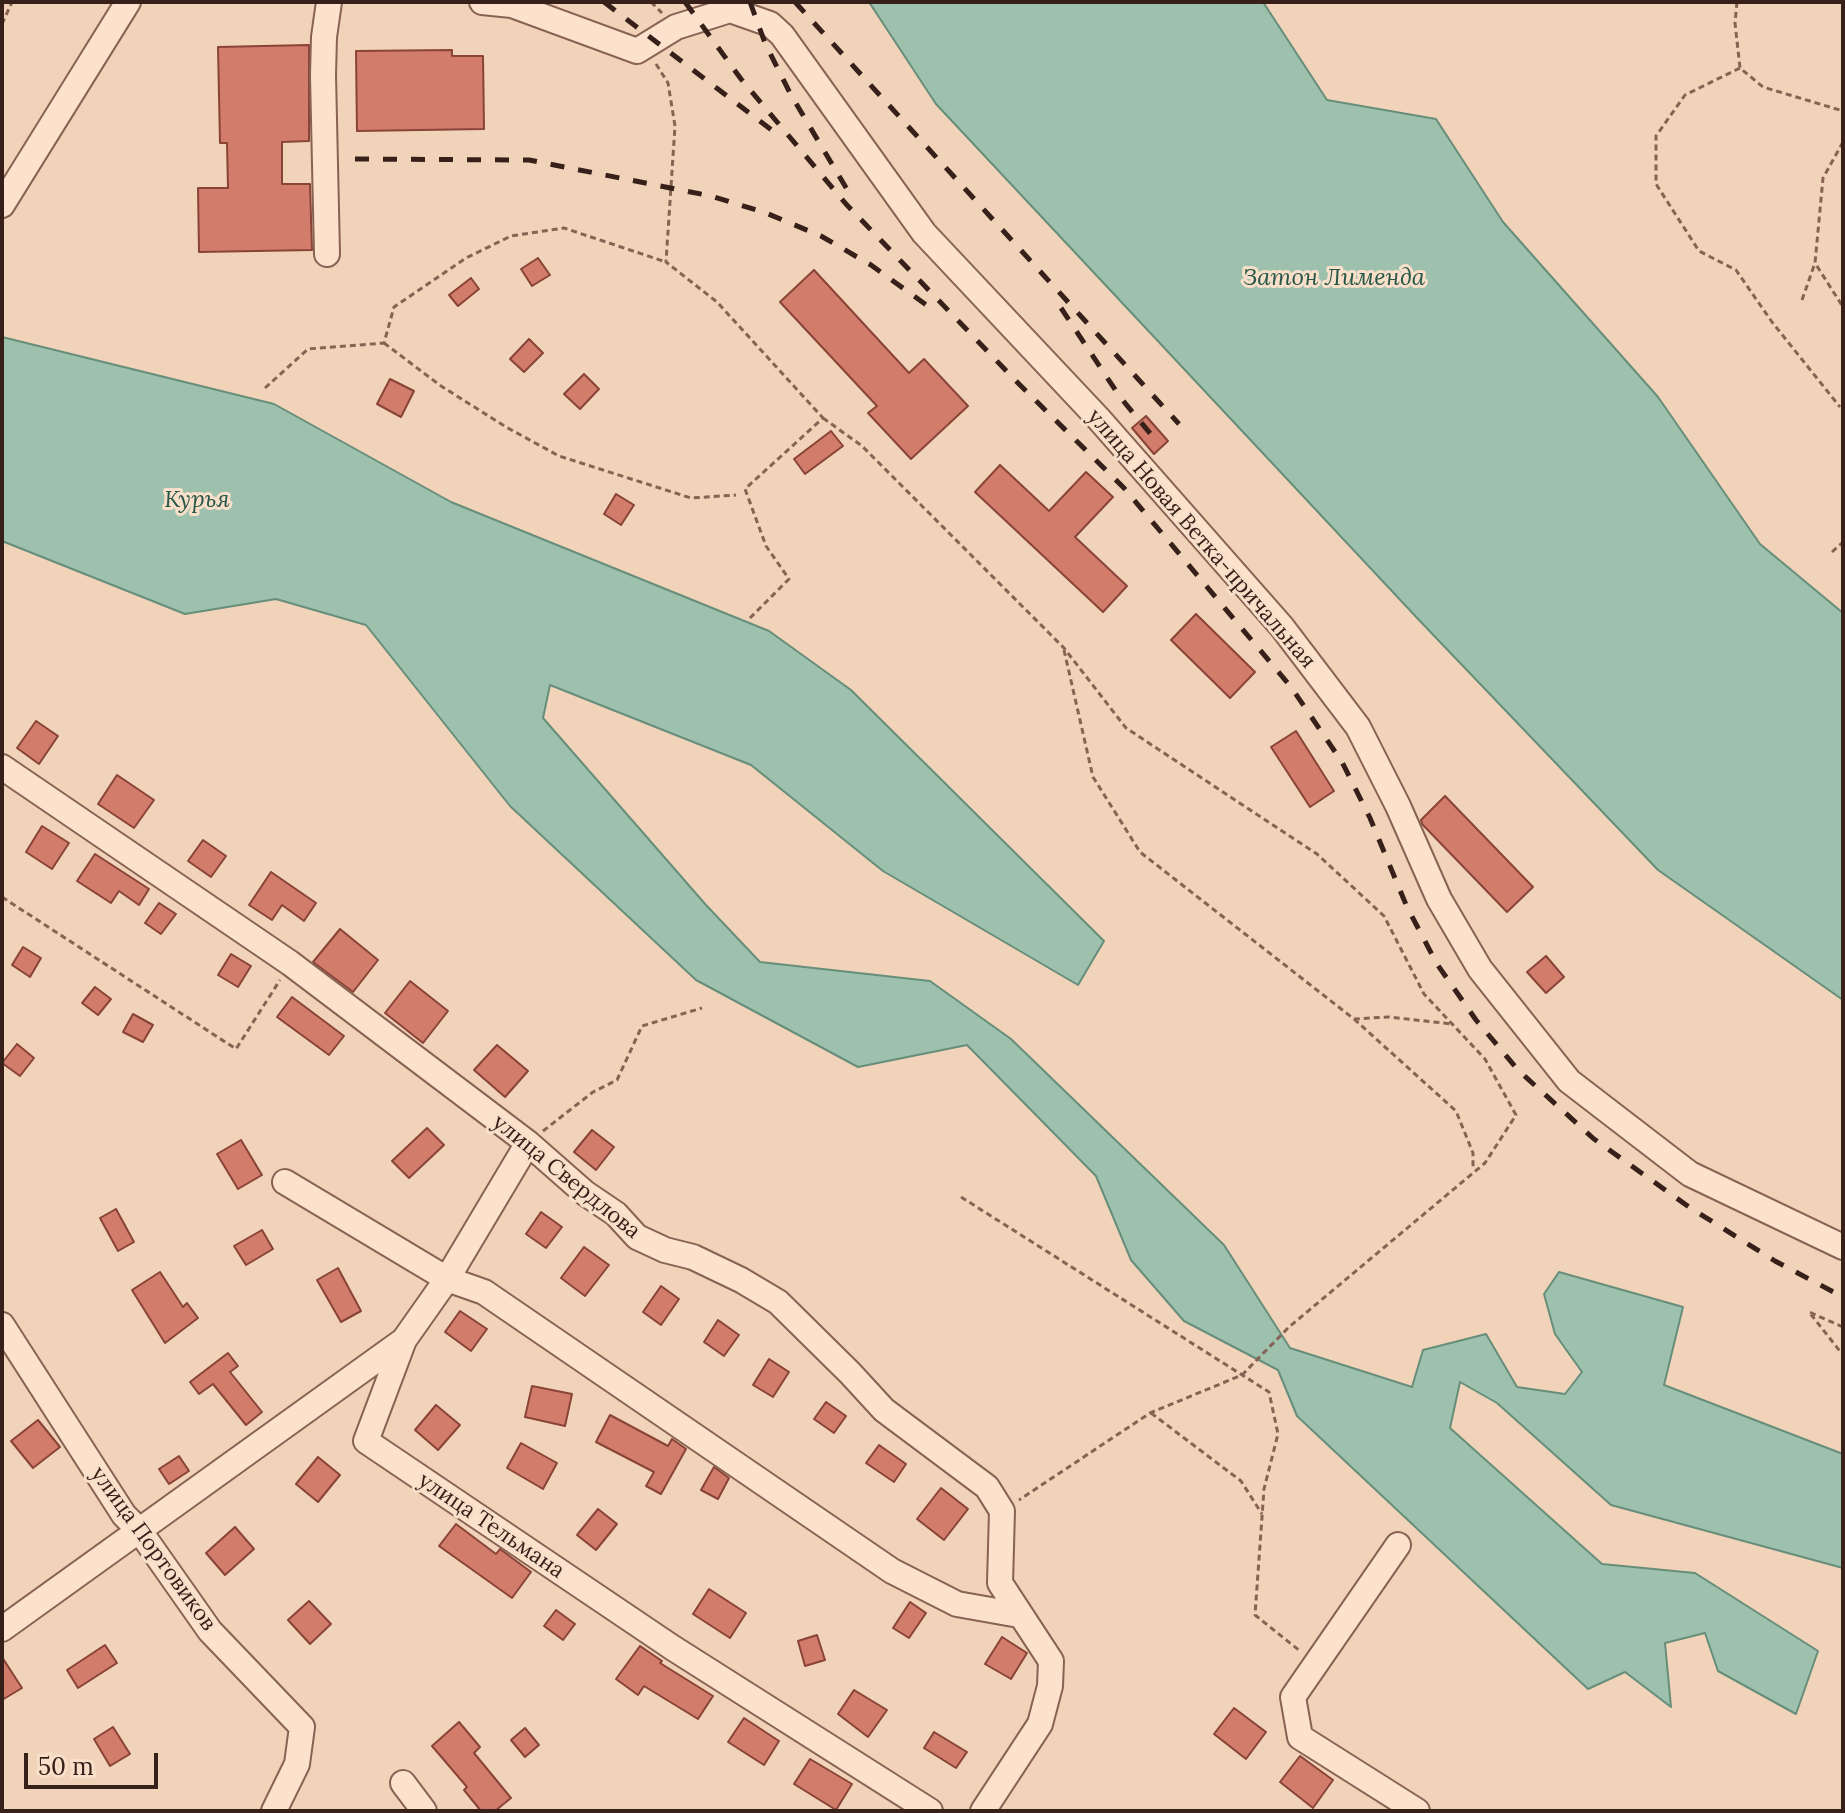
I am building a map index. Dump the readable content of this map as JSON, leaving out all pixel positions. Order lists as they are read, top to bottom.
{
  "streets": {
    "street": [
      "улица Новая Ветка-причальная",
      "улица Свердлова",
      "улица Тельмана",
      "улица Портовиков"
    ]
  },
  "crossings": [
    ["улица Свердлова", "улица Тельмана"]
  ],
  "water": ["Затон Лименда", "Курья"],
  "scale_bar": "50 m"
}
